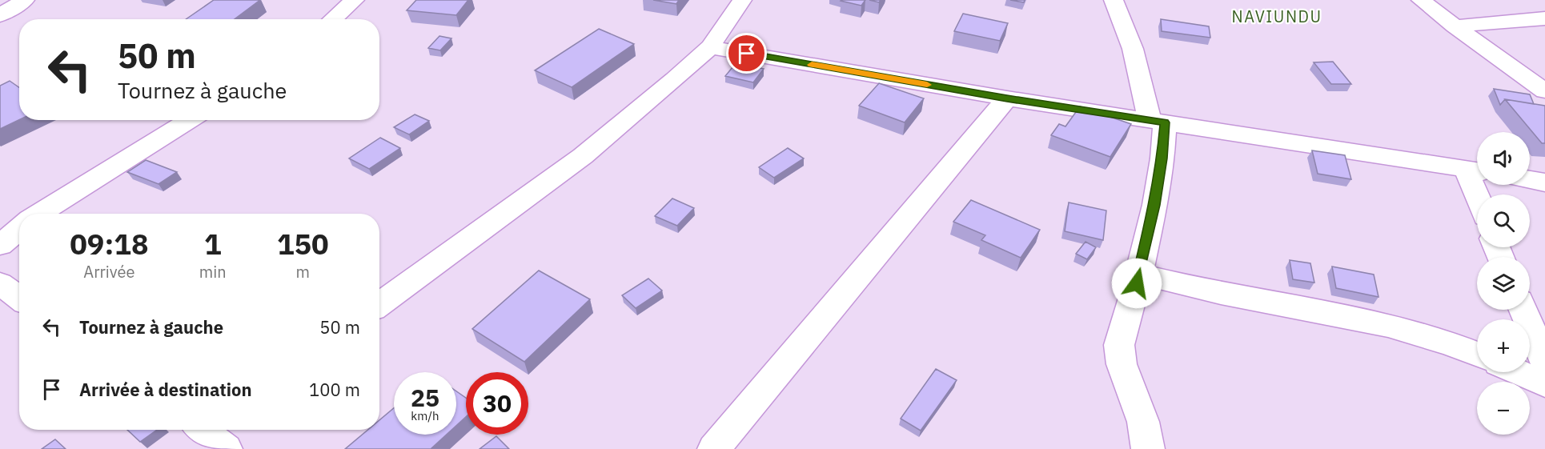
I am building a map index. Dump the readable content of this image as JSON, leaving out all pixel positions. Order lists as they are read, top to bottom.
{
  "districts": ["NAVIUNDU"],
  "page": {
    "turn": ["50 m", "Tournez à gauche"],
    "map_buttons": ["+", "−"],
    "eta": [
      "09:18",
      "Arrivée",
      "1",
      "min",
      "150",
      "m"
    ],
    "list": [
      {
        "name": "Tournez à gauche",
        "value": "50 m"
      },
      {
        "name": "Arrivée à destination",
        "value": "100 m"
      }
    ],
    "speed": "25 km/h",
    "limit": "30"
  }
}
